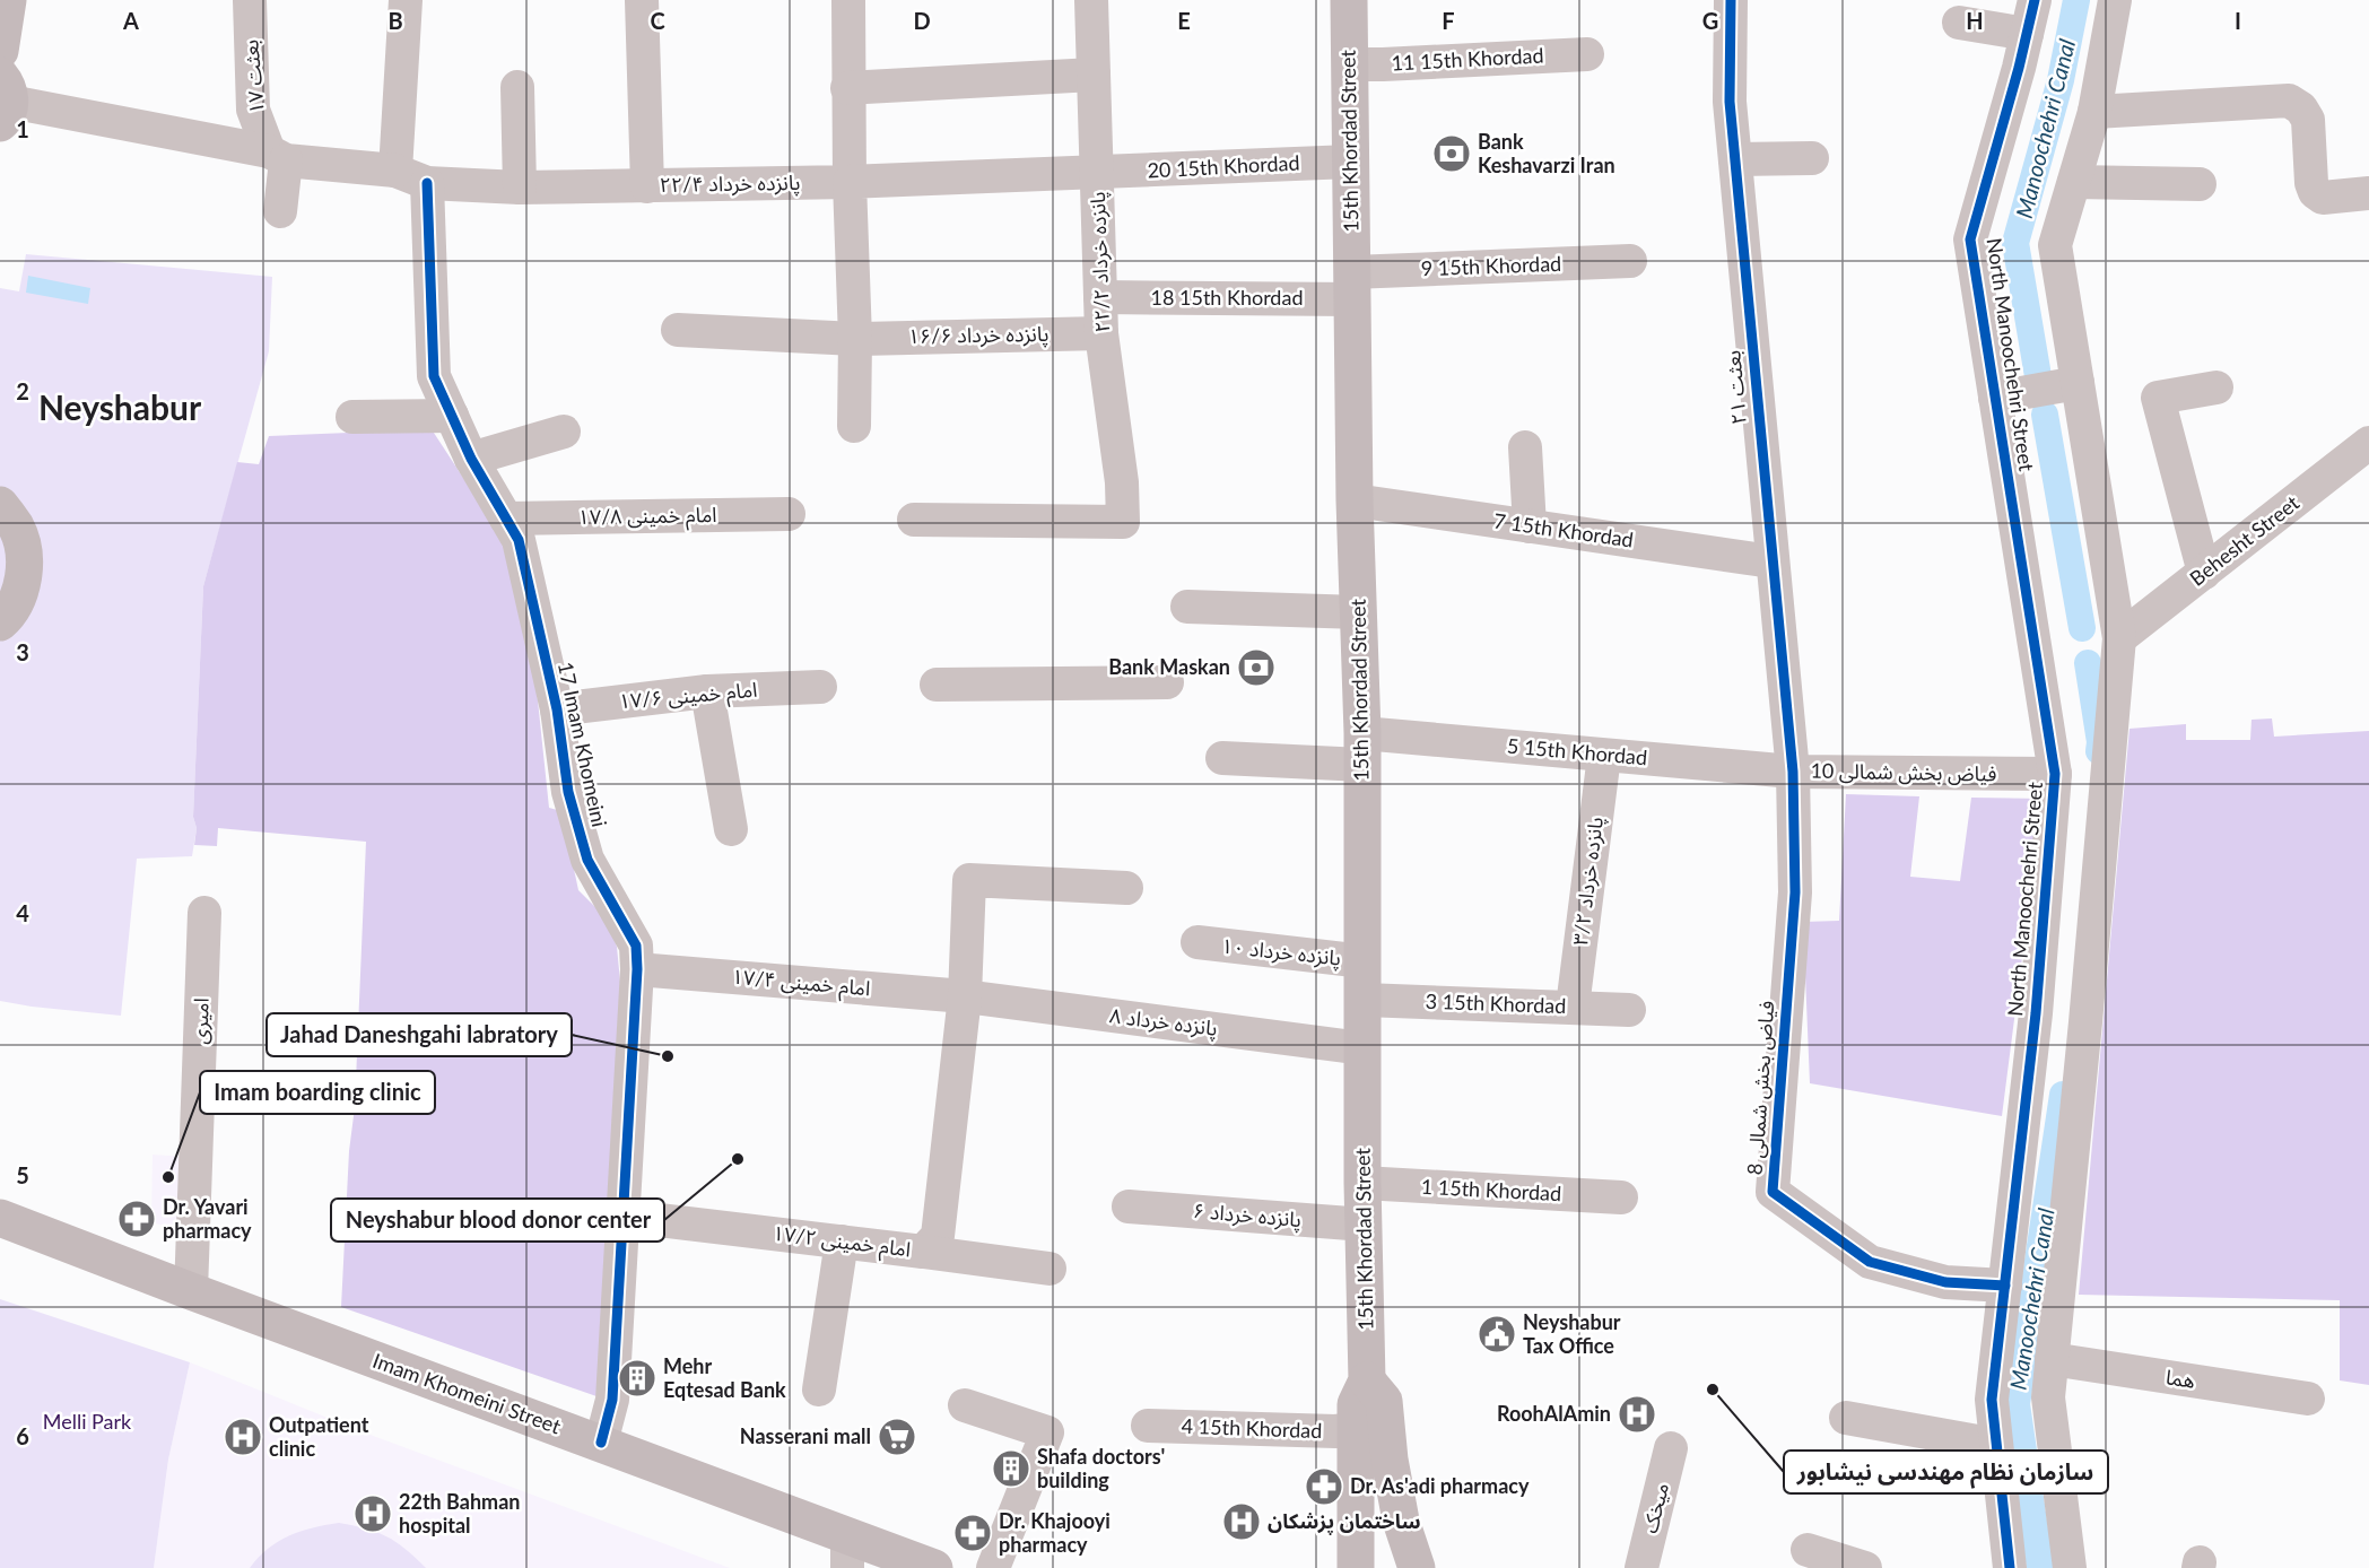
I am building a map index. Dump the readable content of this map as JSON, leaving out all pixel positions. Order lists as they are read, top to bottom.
{
  "streets": {
    "main road": ["15th Khordad Street", "Imam Khomeini Street"],
    "street": [
      "11 15th Khordad",
      "بعثت ۱۷",
      "20 15th Khordad",
      "پانزده خرداد ۲۲/۴",
      "پانزده خرداد ۲۲/۲",
      "9 15th Khordad",
      "18 15th Khordad",
      "پانزده خرداد ۱۶/۶",
      "North Manoochehri Street",
      "بعثت ۲۱",
      "امام خمینی ۱۷/۸",
      "7 15th Khordad",
      "Behesht Street",
      "امام خمینی ۱۷/۶",
      "17 Imam Khomeini",
      "5 15th Khordad",
      "فیاض بخش شمالی 10",
      "پانزده خرداد ۳/۲",
      "پانزده خرداد ۱۰",
      "امام خمینی ۱۷/۴",
      "3 15th Khordad",
      "امیری",
      "پانزده خرداد ۸",
      "فیاض بخش شمالی 8",
      "1 15th Khordad",
      "پانزده خرداد ۶",
      "امام خمینی ۱۷/۲",
      "هما",
      "4 15th Khordad",
      "میخک"
    ]
  },
  "crossings": [
    ["11 15th Khordad", "15th Khordad Street"],
    ["بعثت ۱۷", "پانزده خرداد ۲۲/۴"],
    ["15th Khordad Street", "20 15th Khordad"],
    ["15th Khordad Street", "9 15th Khordad"],
    ["15th Khordad Street", "18 15th Khordad"],
    ["15th Khordad Street", "7 15th Khordad"],
    ["15th Khordad Street", "5 15th Khordad"],
    ["15th Khordad Street", "پانزده خرداد ۱۰"],
    ["15th Khordad Street", "3 15th Khordad"],
    ["15th Khordad Street", "پانزده خرداد ۸"],
    ["15th Khordad Street", "1 15th Khordad"],
    ["15th Khordad Street", "پانزده خرداد ۶"],
    ["15th Khordad Street", "4 15th Khordad"],
    ["20 15th Khordad", "پانزده خرداد ۲۲/۴"],
    ["20 15th Khordad", "پانزده خرداد ۲۲/۲"],
    ["پانزده خرداد ۲۲/۴", "17 Imam Khomeini"],
    ["پانزده خرداد ۲۲/۲", "18 15th Khordad"],
    ["پانزده خرداد ۲۲/۲", "پانزده خرداد ۱۶/۶"],
    ["9 15th Khordad", "18 15th Khordad"],
    ["North Manoochehri Street", "فیاض بخش شمالی 10"],
    ["North Manoochehri Street", "فیاض بخش شمالی 8"],
    ["بعثت ۲۱", "7 15th Khordad"],
    ["بعثت ۲۱", "5 15th Khordad"],
    ["بعثت ۲۱", "فیاض بخش شمالی 10"],
    ["بعثت ۲۱", "فیاض بخش شمالی 8"],
    ["امام خمینی ۱۷/۸", "17 Imam Khomeini"],
    ["امام خمینی ۱۷/۶", "17 Imam Khomeini"],
    ["17 Imam Khomeini", "امام خمینی ۱۷/۴"],
    ["17 Imam Khomeini", "امام خمینی ۱۷/۲"],
    ["17 Imam Khomeini", "Imam Khomeini Street"],
    ["5 15th Khordad", "فیاض بخش شمالی 10"],
    ["5 15th Khordad", "پانزده خرداد ۳/۲"],
    ["5 15th Khordad", "فیاض بخش شمالی 8"],
    ["فیاض بخش شمالی 10", "فیاض بخش شمالی 8"],
    ["پانزده خرداد ۳/۲", "3 15th Khordad"],
    ["امام خمینی ۱۷/۴", "پانزده خرداد ۸"],
    ["امام خمینی ۱۷/۴", "امام خمینی ۱۷/۲"],
    ["امیری", "Imam Khomeini Street"],
    ["پانزده خرداد ۸", "امام خمینی ۱۷/۲"]
  ],
  "districts": ["Neyshabur"],
  "water": ["Manoochehri Canal"],
  "parks": ["Melli Park"],
  "places": {
    "bank": ["Bank Keshavarzi Iran", "Bank Maskan"],
    "other": [
      "Jahad Daneshgahi labratory",
      "Neyshabur blood donor center",
      "Imam boarding clinic",
      "سازمان نظام مهندسی نیشابور"
    ],
    "pharmacy": ["Dr. Yavari pharmacy", "Dr. As'adi pharmacy", "Dr. Khajooyi pharmacy"],
    "public building": ["Neyshabur Tax Office"],
    "building": ["Mehr Eqtesad Bank", "Shafa doctors' building"],
    "hospital": [
      "RoohAlAmin",
      "Outpatient clinic",
      "22th Bahman hospital",
      "ساختمان پزشکان"
    ],
    "supermarket": ["Nasserani mall"]
  },
  "grid": {
    "columns": [
      "A",
      "B",
      "C",
      "D",
      "E",
      "F",
      "G",
      "H",
      "I"
    ],
    "rows": [
      "1",
      "2",
      "3",
      "4",
      "5",
      "6"
    ]
  }
}
